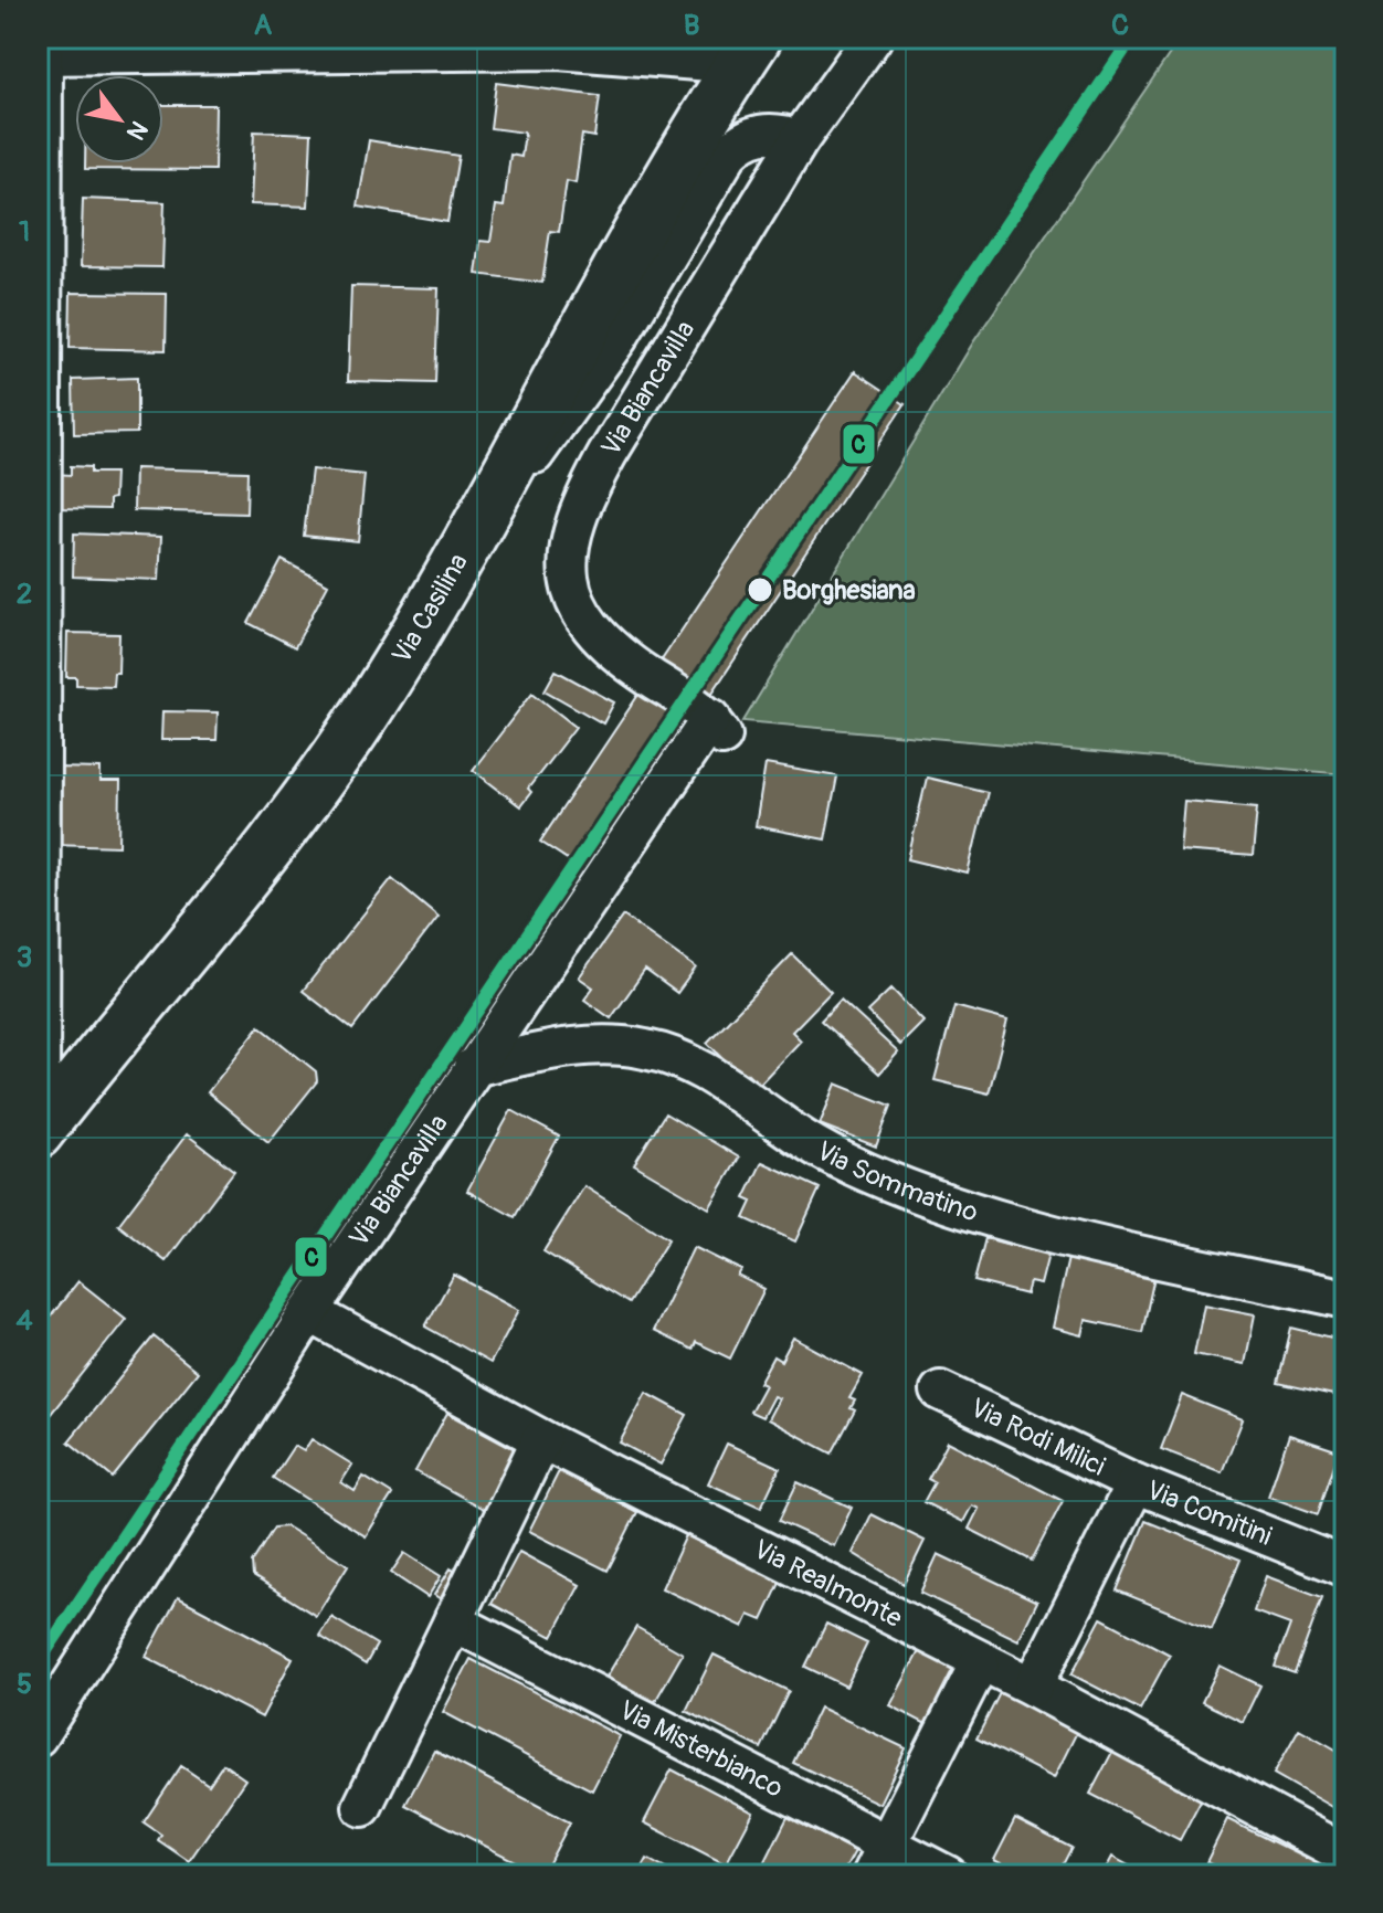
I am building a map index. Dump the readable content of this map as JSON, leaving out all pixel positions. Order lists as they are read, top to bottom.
{
  "streets": {
    "main road": ["Via Casilina"],
    "street": [
      "Via Biancavilla",
      "Via Sommatino",
      "Via Rodi Milici",
      "Via Comitini",
      "Via Realmonte",
      "Via Misterbianco"
    ]
  },
  "crossings": [
    ["Via Biancavilla", "Via Sommatino"],
    ["Via Biancavilla", "Via Realmonte"],
    ["Via Rodi Milici", "Via Comitini"],
    ["Via Comitini", "Via Realmonte"]
  ],
  "places": ["Borghesiana"],
  "lines": ["transit line C"],
  "north": "bottom right",
  "grid": {
    "columns": ["A", "B", "C"],
    "rows": [
      "1",
      "2",
      "3",
      "4",
      "5"
    ]
  }
}
